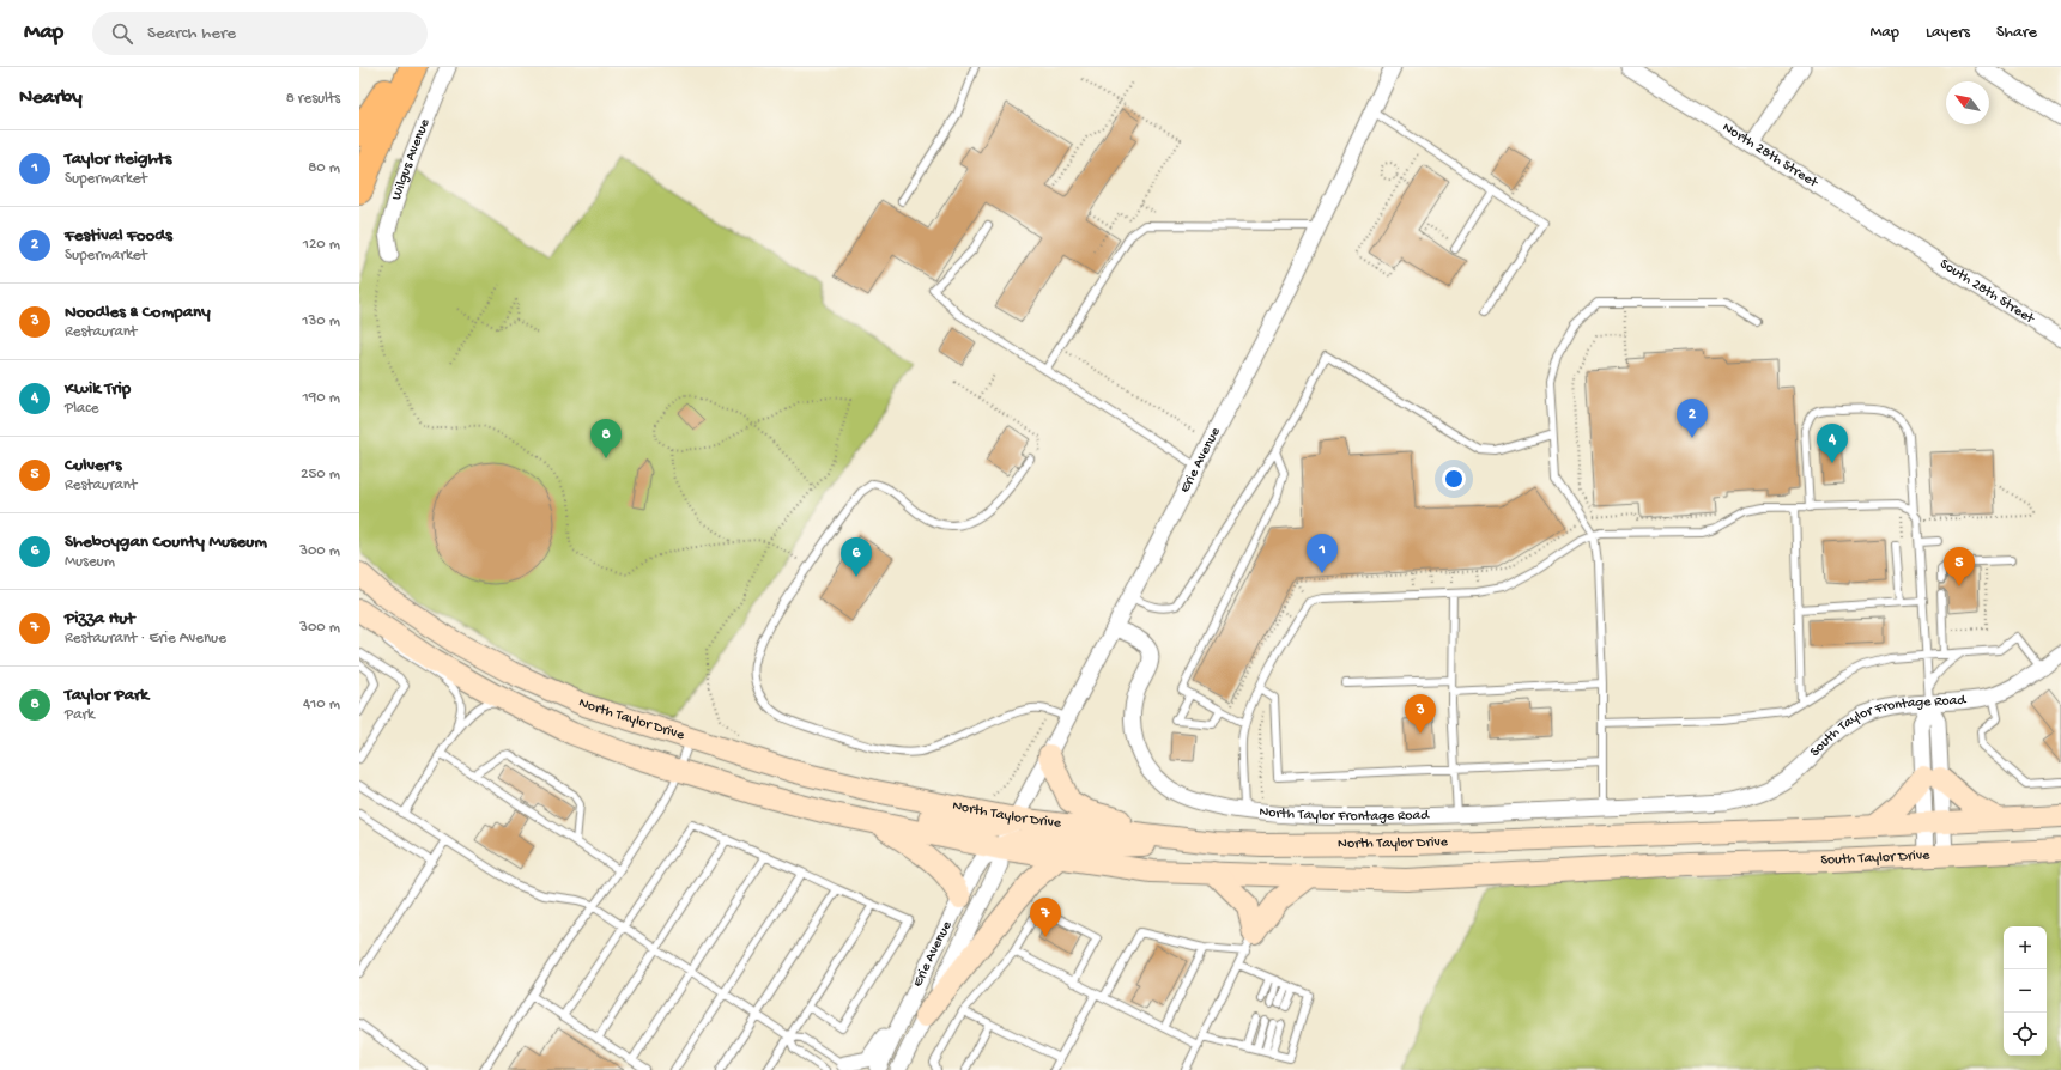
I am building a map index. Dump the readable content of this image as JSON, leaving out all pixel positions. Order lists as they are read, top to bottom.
{
  "streets": {
    "main road": ["North Taylor Drive", "South Taylor Drive"],
    "street": [
      "North 28th Street",
      "Wilgus Avenue",
      "South 28th Street",
      "Erie Avenue",
      "South Taylor Frontage Road",
      "North Taylor Frontage Road"
    ]
  },
  "crossings": [
    ["North 28th Street", "South 28th Street"],
    ["Erie Avenue", "North Taylor Drive"],
    ["Erie Avenue", "North Taylor Frontage Road"],
    ["South Taylor Frontage Road", "North Taylor Frontage Road"]
  ],
  "north": "top left",
  "page": {
    "header": "Map",
    "search": "Search here",
    "nav": ["Map", "Layers", "Share"],
    "heading": ["Nearby", "8 results"],
    "list": [
      {
        "mark": "1",
        "name": "Taylor Heights",
        "note": "Supermarket",
        "value": "80 m"
      },
      {
        "mark": "2",
        "name": "Festival Foods",
        "note": "Supermarket",
        "value": "120 m"
      },
      {
        "mark": "3",
        "name": "Noodles & Company",
        "note": "Restaurant",
        "value": "130 m"
      },
      {
        "mark": "4",
        "name": "Kwik Trip",
        "note": "Place",
        "value": "190 m"
      },
      {
        "mark": "5",
        "name": "Culver's",
        "note": "Restaurant",
        "value": "250 m"
      },
      {
        "mark": "6",
        "name": "Sheboygan County Museum",
        "note": "Museum",
        "value": "300 m"
      },
      {
        "mark": "7",
        "name": "Pizza Hut",
        "note": "Restaurant · Erie Avenue",
        "value": "300 m"
      },
      {
        "mark": "8",
        "name": "Taylor Park",
        "note": "Park",
        "value": "410 m"
      }
    ],
    "pins": [
      "2",
      "8",
      "4",
      "1",
      "6",
      "5",
      "3",
      "7"
    ],
    "map_buttons": ["+", "−"]
  }
}
